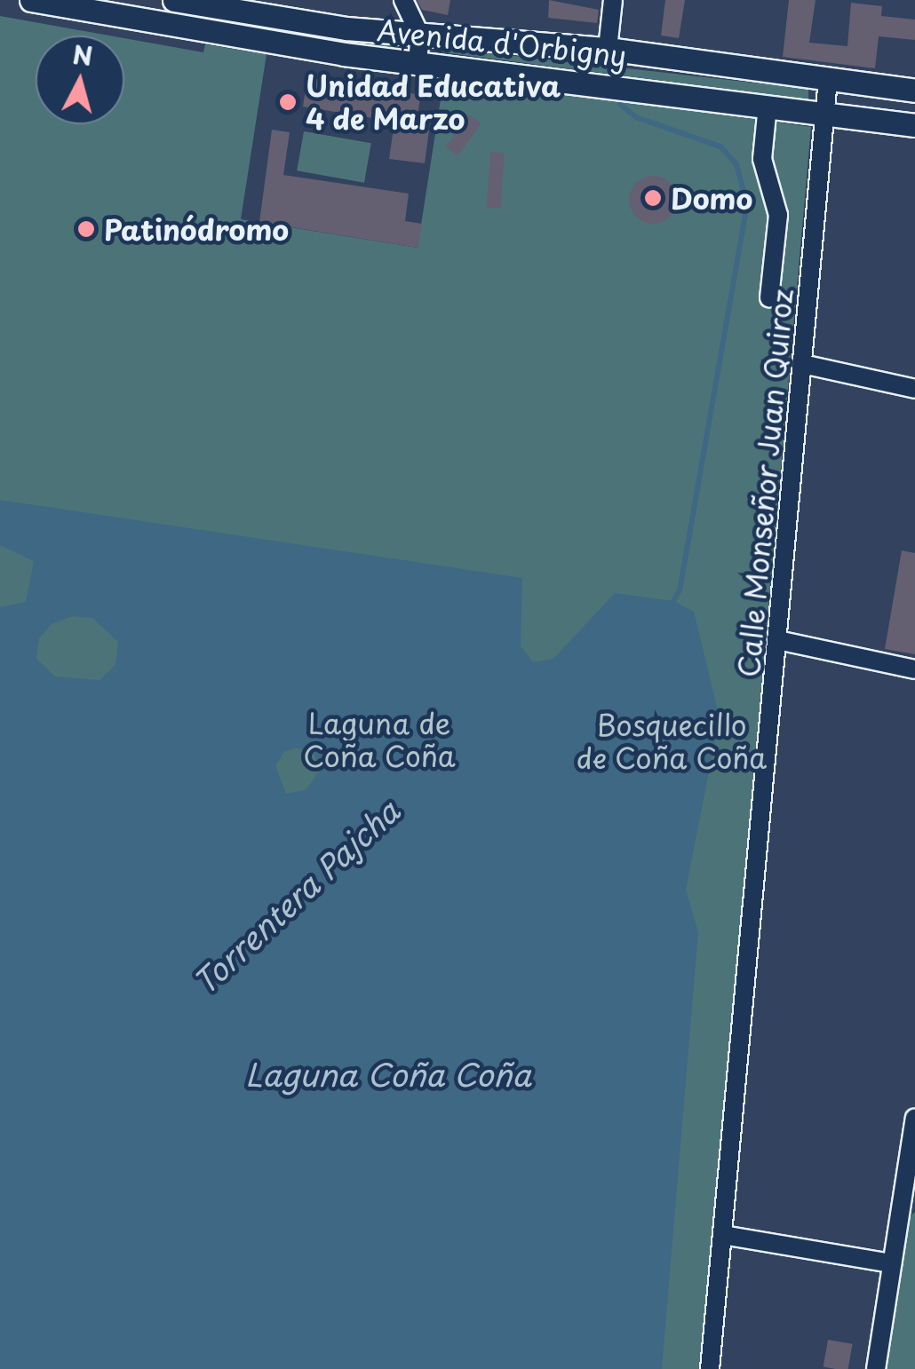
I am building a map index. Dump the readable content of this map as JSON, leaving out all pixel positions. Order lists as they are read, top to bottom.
{
  "streets": {
    "main road": ["Avenida d'Orbigny"],
    "street": ["Calle Monseñor Juan Quiroz"]
  },
  "crossings": [
    ["Avenida d'Orbigny", "Calle Monseñor Juan Quiroz"]
  ],
  "water": ["Torrentera Pajcha", "Laguna Coña Coña"],
  "parks": ["Laguna de Coña Coña", "Bosquecillo de Coña Coña"],
  "places": ["Unidad Educativa 4 de Marzo", "Domo", "Patinódromo"],
  "north": "top"
}
